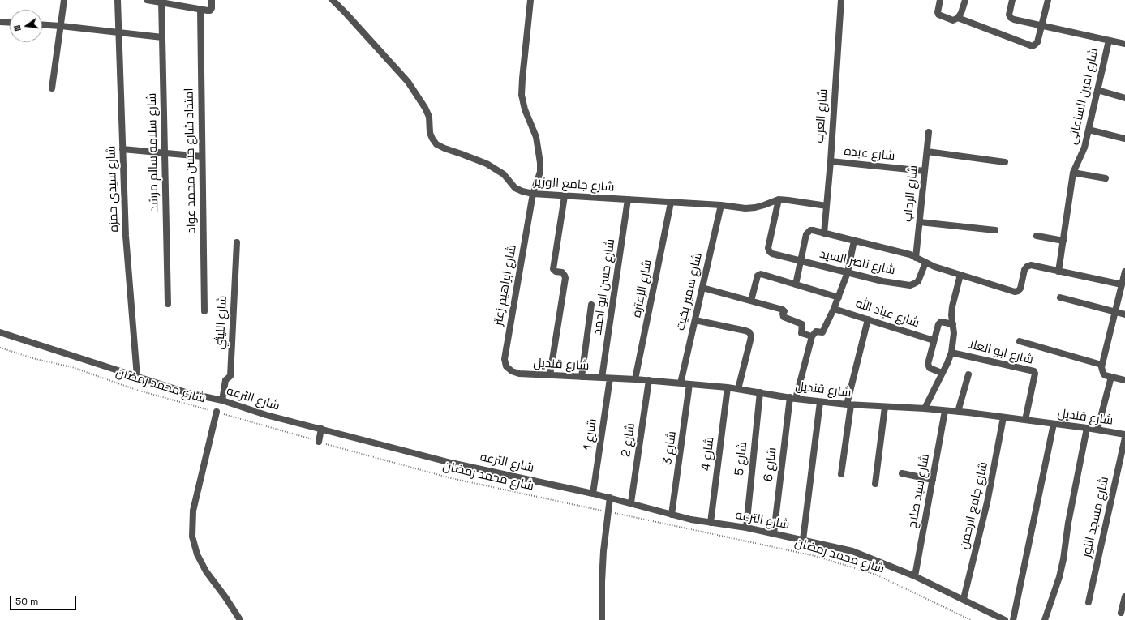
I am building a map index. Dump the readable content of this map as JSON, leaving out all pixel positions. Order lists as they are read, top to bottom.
{
  "streets": {
    "street": [
      "شارع امين الساعاتى",
      "شارع العرب",
      "شارع سلامه سالم مرشد",
      "شارع عبده",
      "امتداد شارع حسن محمد عواد",
      "شارع جامع الوزير",
      "شارع سيدى حمزه",
      "شارع الرحاب",
      "شارع ناصر السيد",
      "شارع ابراهيم زعتر",
      "شارع حسن ابو احمد",
      "شارع الزعترة",
      "شارع سمير بخيت",
      "شارع عباد الله",
      "شارع الليثي",
      "شارع ابو العلا",
      "شارع قنديل",
      "شارع الترعه",
      "شارع 1",
      "شارع 2",
      "شارع 3",
      "شارع 4",
      "شارع 5",
      "شارع 6",
      "شارع سيد صلاح",
      "شارع جامع الرحمن",
      "شارع مسجد النور"
    ],
    "path": ["شارع محمد رمضان"]
  },
  "crossings": [
    ["شارع العرب", "شارع عبده"],
    ["شارع العرب", "شارع جامع الوزير"],
    ["شارع عبده", "شارع الرحاب"],
    ["شارع جامع الوزير", "شارع ناصر السيد"],
    ["شارع جامع الوزير", "شارع ابراهيم زعتر"],
    ["شارع جامع الوزير", "شارع حسن ابو احمد"],
    ["شارع جامع الوزير", "شارع الزعترة"],
    ["شارع جامع الوزير", "شارع سمير بخيت"],
    ["شارع سيدى حمزه", "شارع الترعه"],
    ["شارع ابراهيم زعتر", "شارع قنديل"],
    ["شارع حسن ابو احمد", "شارع قنديل"],
    ["شارع الزعترة", "شارع قنديل"],
    ["شارع سمير بخيت", "شارع قنديل"],
    ["شارع الليثي", "شارع الترعه"],
    ["شارع ابو العلا", "شارع قنديل"],
    ["شارع قنديل", "شارع 1"],
    ["شارع قنديل", "شارع 2"],
    ["شارع قنديل", "شارع 3"],
    ["شارع قنديل", "شارع 4"],
    ["شارع قنديل", "شارع 5"],
    ["شارع قنديل", "شارع 6"],
    ["شارع قنديل", "شارع سيد صلاح"],
    ["شارع قنديل", "شارع جامع الرحمن"],
    ["شارع الترعه", "شارع 1"],
    ["شارع الترعه", "شارع 2"],
    ["شارع الترعه", "شارع 3"],
    ["شارع الترعه", "شارع 4"],
    ["شارع الترعه", "شارع 5"],
    ["شارع الترعه", "شارع 6"],
    ["شارع الترعه", "شارع سيد صلاح"],
    ["شارع الترعه", "شارع جامع الرحمن"]
  ],
  "scale_bar": "50 m",
  "north": "left"
}
